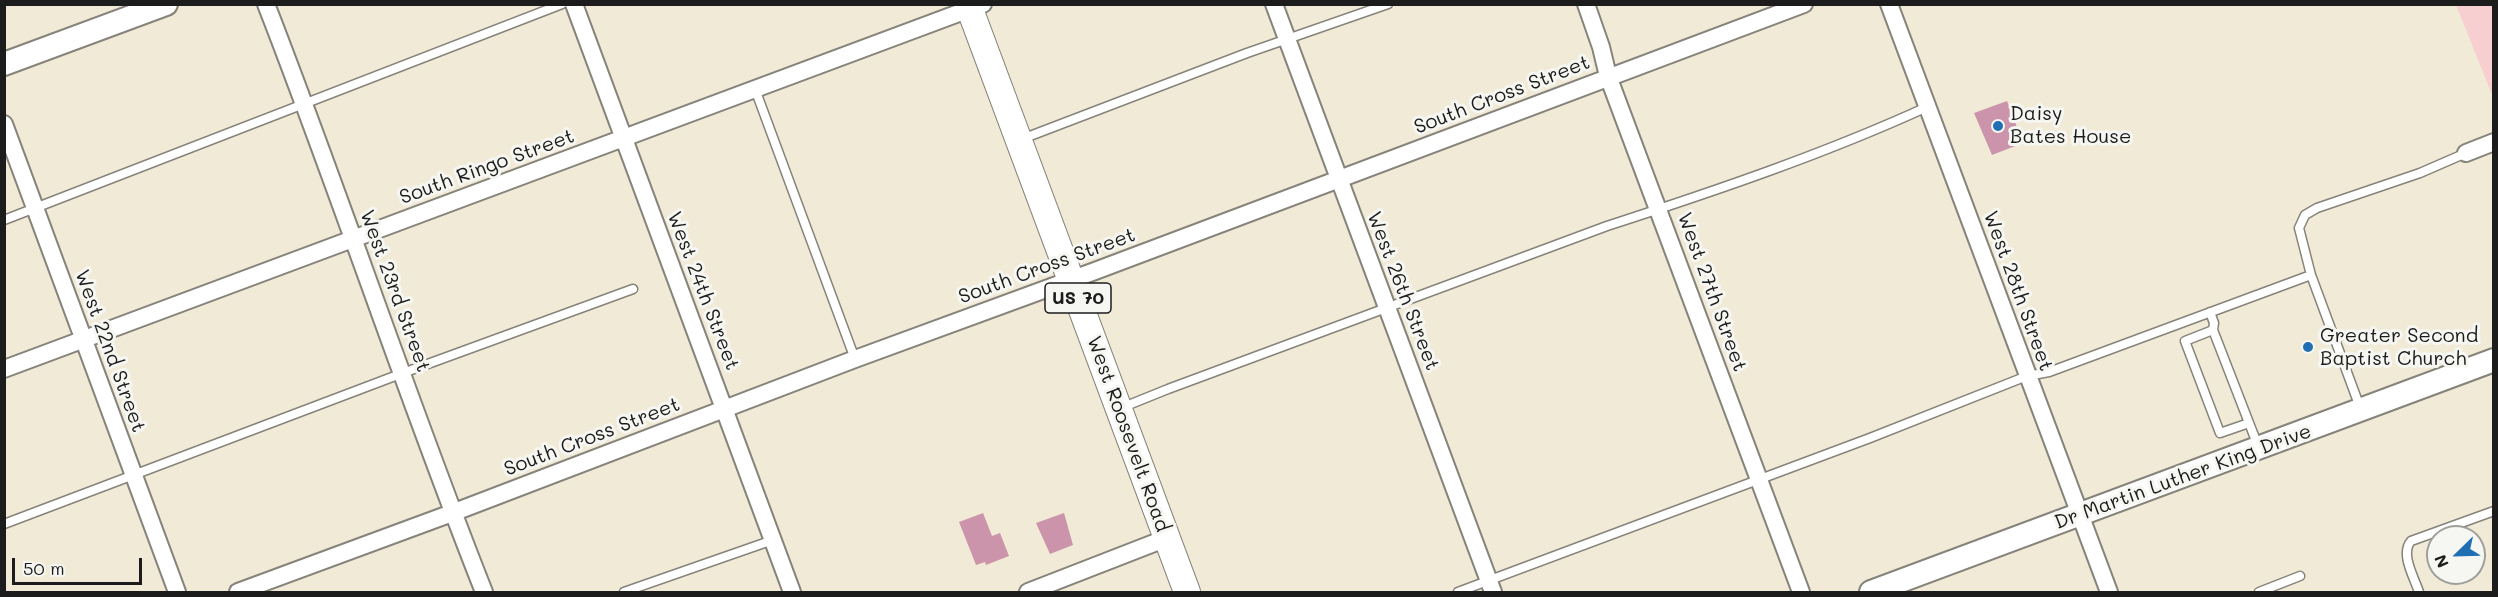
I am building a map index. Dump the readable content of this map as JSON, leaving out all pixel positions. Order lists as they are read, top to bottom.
{
  "streets": {
    "main road": ["US 70", "West Roosevelt Road"],
    "street": [
      "South Cross Street",
      "South Ringo Street",
      "West 23rd Street",
      "West 24th Street",
      "West 26th Street",
      "West 28th Street",
      "West 27th Street",
      "West 22nd Street",
      "Dr Martin Luther King Drive"
    ]
  },
  "crossings": [
    ["South Cross Street", "West 23rd Street"],
    ["South Cross Street", "West 24th Street"],
    ["South Cross Street", "West 26th Street"],
    ["South Cross Street", "West 27th Street"],
    ["South Cross Street", "West Roosevelt Road"],
    ["South Ringo Street", "West 23rd Street"],
    ["South Ringo Street", "West 24th Street"],
    ["South Ringo Street", "West 22nd Street"],
    ["South Ringo Street", "West Roosevelt Road"],
    ["West 28th Street", "Dr Martin Luther King Drive"]
  ],
  "places": ["Daisy Bates House", "Greater Second Baptist Church"],
  "scale_bar": "50 m",
  "north": "bottom left"
}
